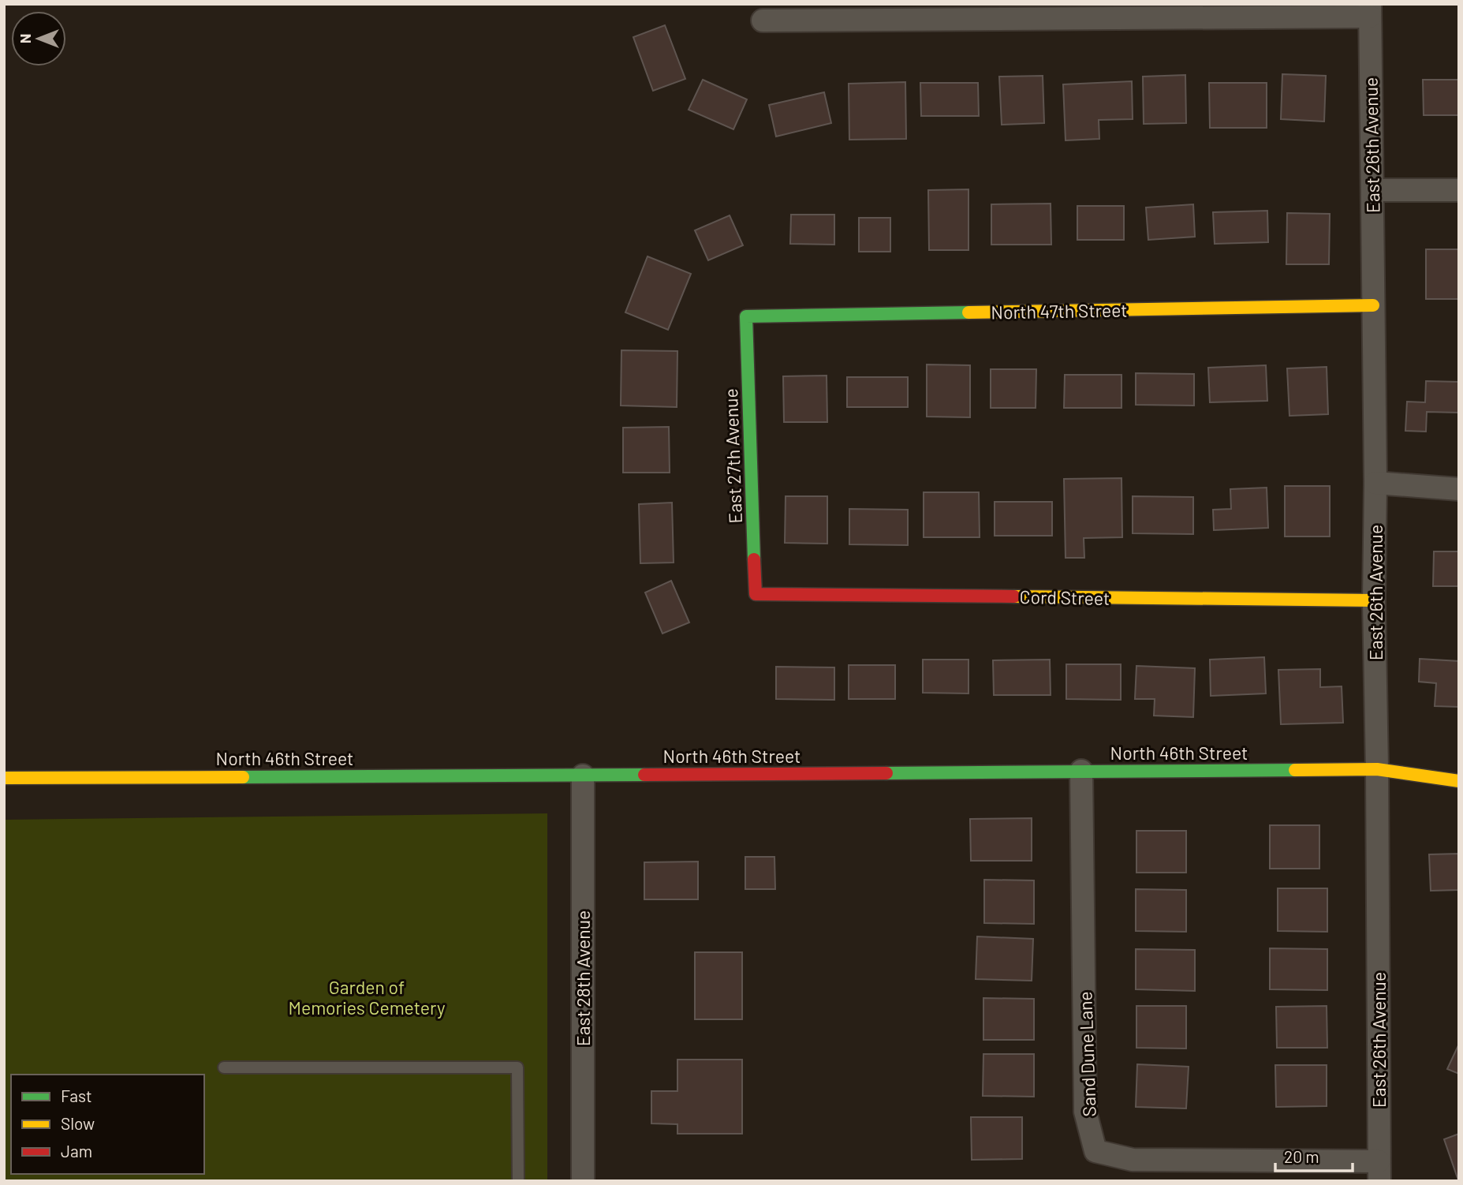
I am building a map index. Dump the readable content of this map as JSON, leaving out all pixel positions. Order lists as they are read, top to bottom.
{
  "streets": {
    "street": [
      "East 26th Avenue",
      "North 47th Street",
      "East 27th Avenue",
      "Cord Street",
      "North 46th Street",
      "East 28th Avenue",
      "Sand Dune Lane"
    ]
  },
  "crossings": [
    ["East 26th Avenue", "North 47th Street"],
    ["East 26th Avenue", "Cord Street"],
    ["East 26th Avenue", "North 46th Street"],
    ["East 26th Avenue", "Sand Dune Lane"],
    ["North 47th Street", "East 27th Avenue"],
    ["East 27th Avenue", "Cord Street"],
    ["North 46th Street", "East 28th Avenue"],
    ["North 46th Street", "Sand Dune Lane"]
  ],
  "parks": ["Garden of Memories Cemetery"],
  "legend": ["Fast", "Slow", "Jam"],
  "scale_bar": "20 m",
  "north": "left"
}
